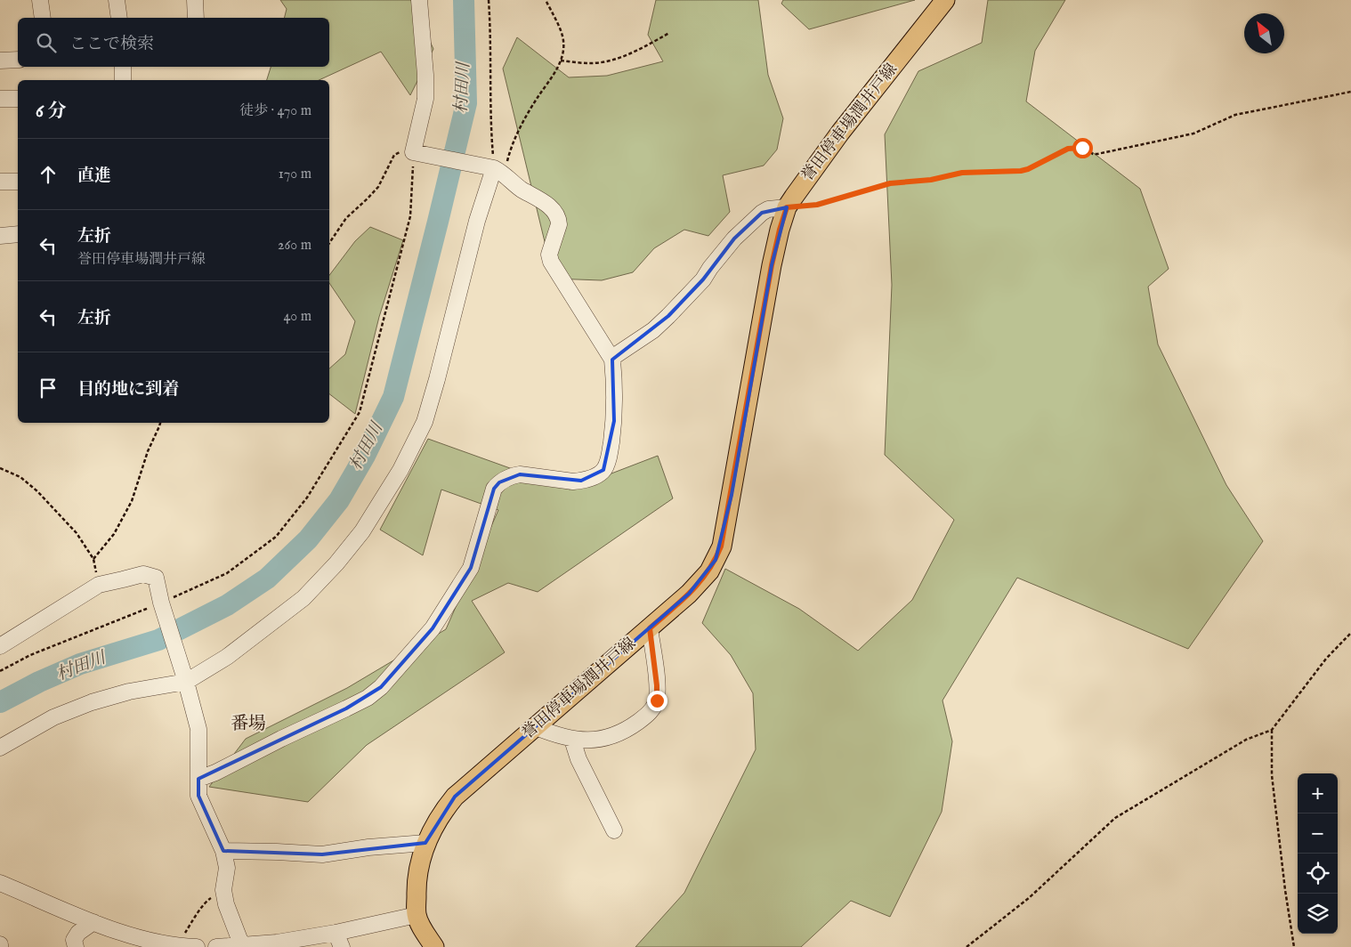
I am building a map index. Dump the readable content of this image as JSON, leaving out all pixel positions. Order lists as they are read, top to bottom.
{
  "streets": {
    "main road": ["誉田停車場潤井戸線"]
  },
  "districts": ["番場"],
  "water": ["村田川"],
  "north": "top left",
  "page": {
    "search": "ここで検索",
    "heading": ["6 分", "徒歩 · 470 m"],
    "list": [
      ["直進", "170 m"],
      ["左折", "誉田停車場潤井戸線", "260 m"],
      ["左折", "40 m"],
      "目的地に到着"
    ],
    "map_buttons": ["+", "−"]
  }
}
